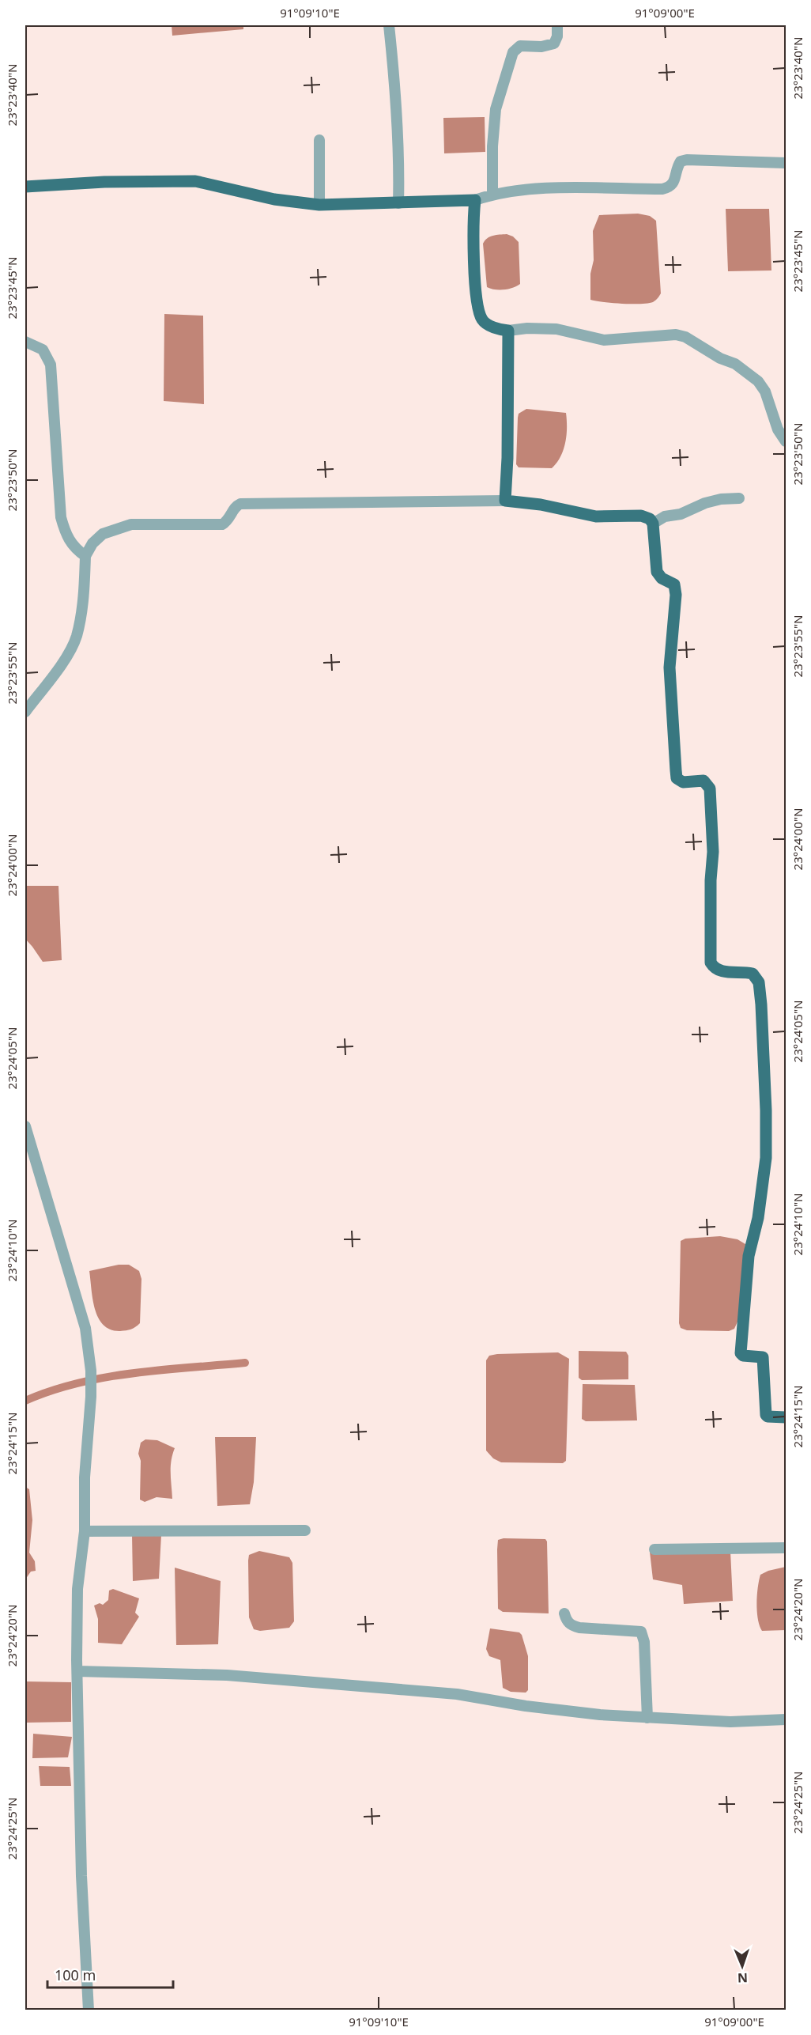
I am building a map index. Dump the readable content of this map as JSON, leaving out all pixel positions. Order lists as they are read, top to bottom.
{
  "scale_bar": "100 m",
  "north": "bottom",
  "coordinates": [
    "91°09'10\"E",
    "91°09'00\"E",
    "23°23'40\"N",
    "23°23'45\"N",
    "23°23'50\"N",
    "23°23'55\"N",
    "23°24'00\"N",
    "23°24'05\"N",
    "23°24'10\"N",
    "23°24'15\"N",
    "23°24'20\"N",
    "23°24'25\"N"
  ]
}
